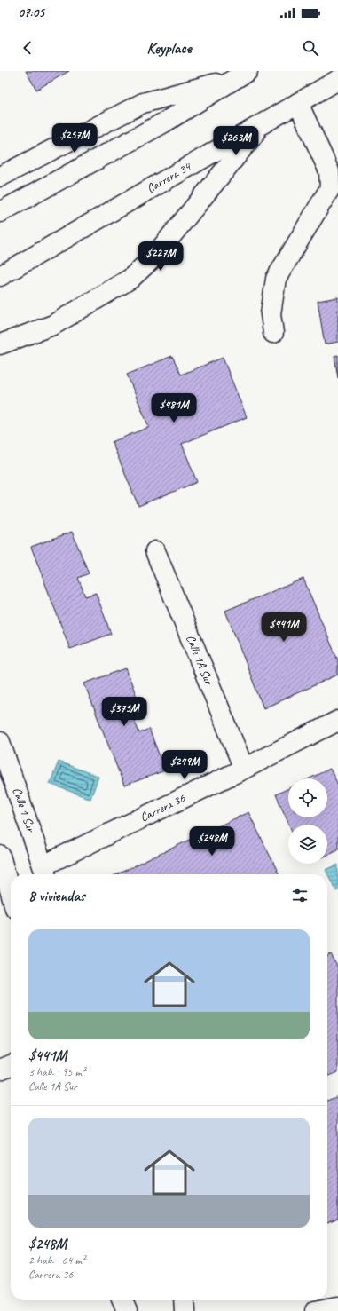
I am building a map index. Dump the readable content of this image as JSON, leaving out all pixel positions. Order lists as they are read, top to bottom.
{
  "streets": {
    "street": [
      "Carrera 34",
      "Calle 1A Sur",
      "Carrera 36",
      "Calle 1 Sur"
    ]
  },
  "crossings": [
    ["Calle 1A Sur", "Carrera 36"],
    ["Carrera 36", "Calle 1 Sur"]
  ],
  "page": {
    "status": "07:05",
    "header": "Keyplace",
    "price": [
      "$257M",
      "$263M",
      "$227M",
      "$481M",
      "$441M",
      "$375M",
      "$249M",
      "$248M"
    ],
    "heading": "8 viviendas",
    "list": [
      {
        "name": "$441M",
        "note": "3 hab. · 95 m² · Calle 1A Sur"
      },
      {
        "name": "$248M",
        "note": "2 hab. · 64 m² · Carrera 36"
      }
    ]
  }
}
